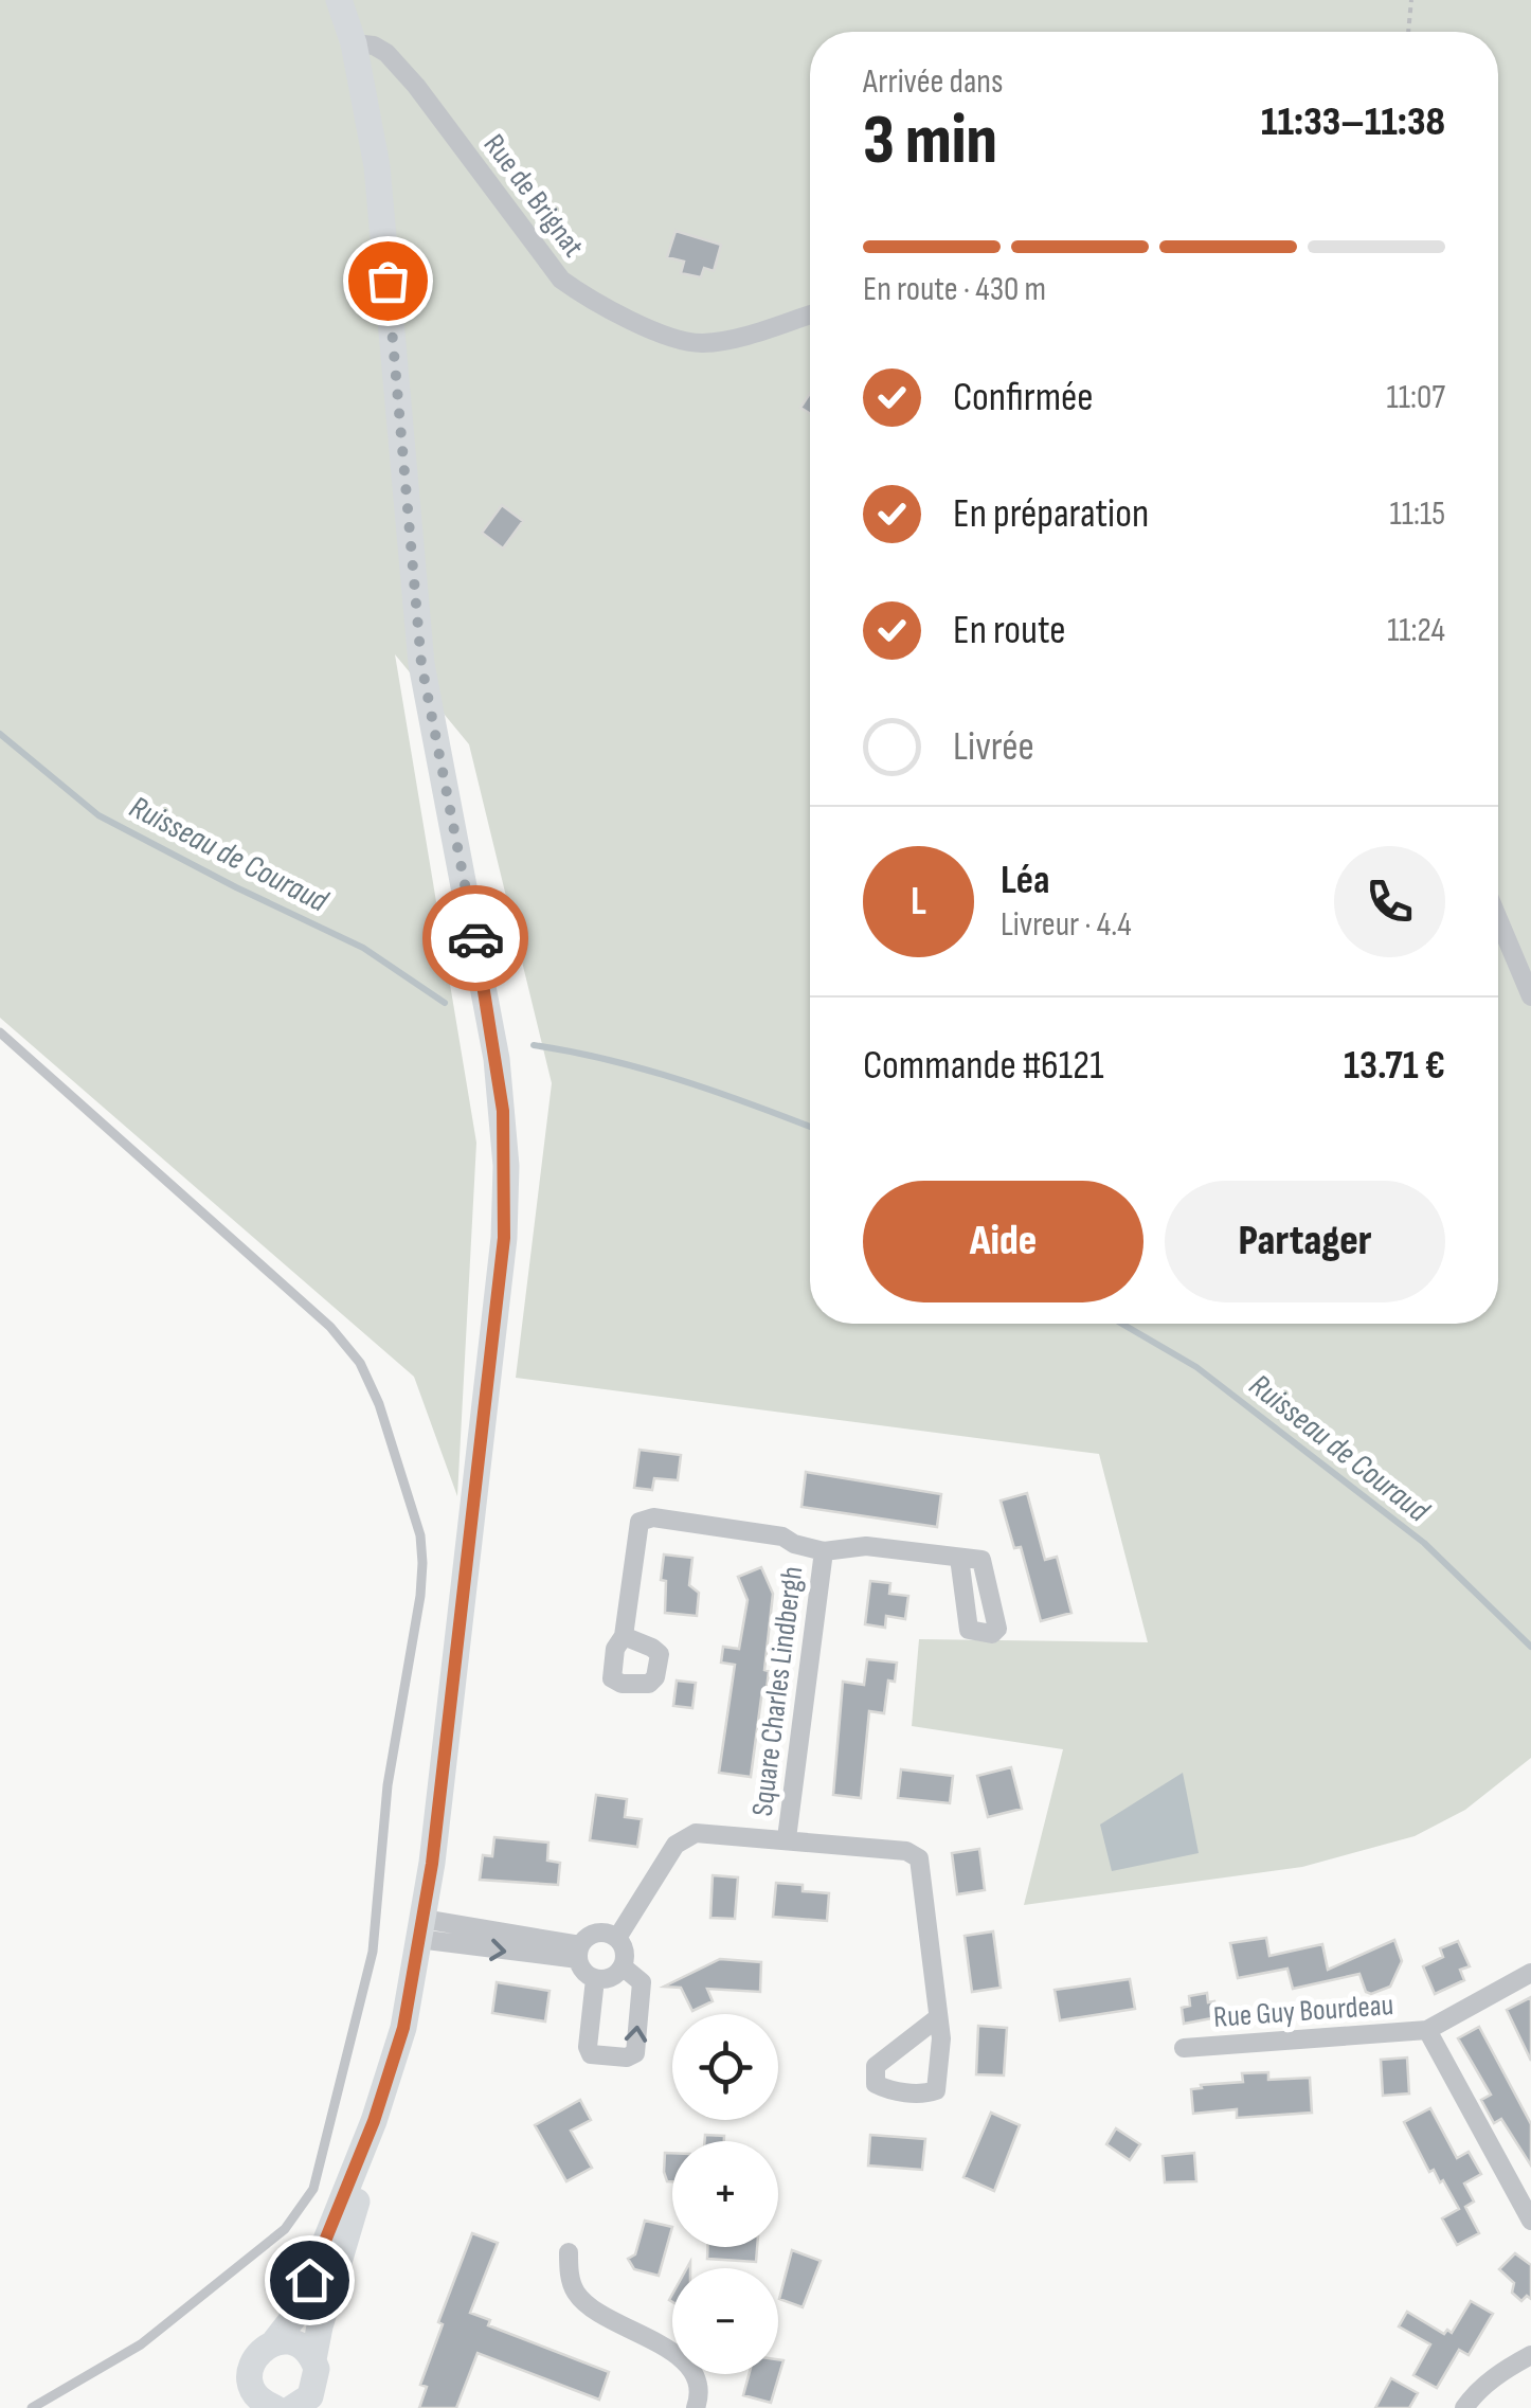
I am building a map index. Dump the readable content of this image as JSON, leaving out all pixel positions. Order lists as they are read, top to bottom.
{
  "streets": {
    "street": ["Rue de Brignat", "Square Charles Lindbergh", "Rue Guy Bourdeau"]
  },
  "water": ["Ruisseau de Couraud"],
  "page": {
    "heading": ["3 min", "Arrivée dans", "11:33–11:38"],
    "panel": [
      "Léa",
      "Livreur · 4.4",
      "Commande #6121",
      "13.71 €"
    ],
    "bar": "En route · 430 m",
    "list": [
      ["Confirmée", "11:07"],
      ["En préparation", "11:15"],
      ["En route", "11:24"],
      "Livrée"
    ],
    "round": "L",
    "buttons": ["Aide", "Partager"],
    "map_buttons": ["+", "−"]
  }
}
